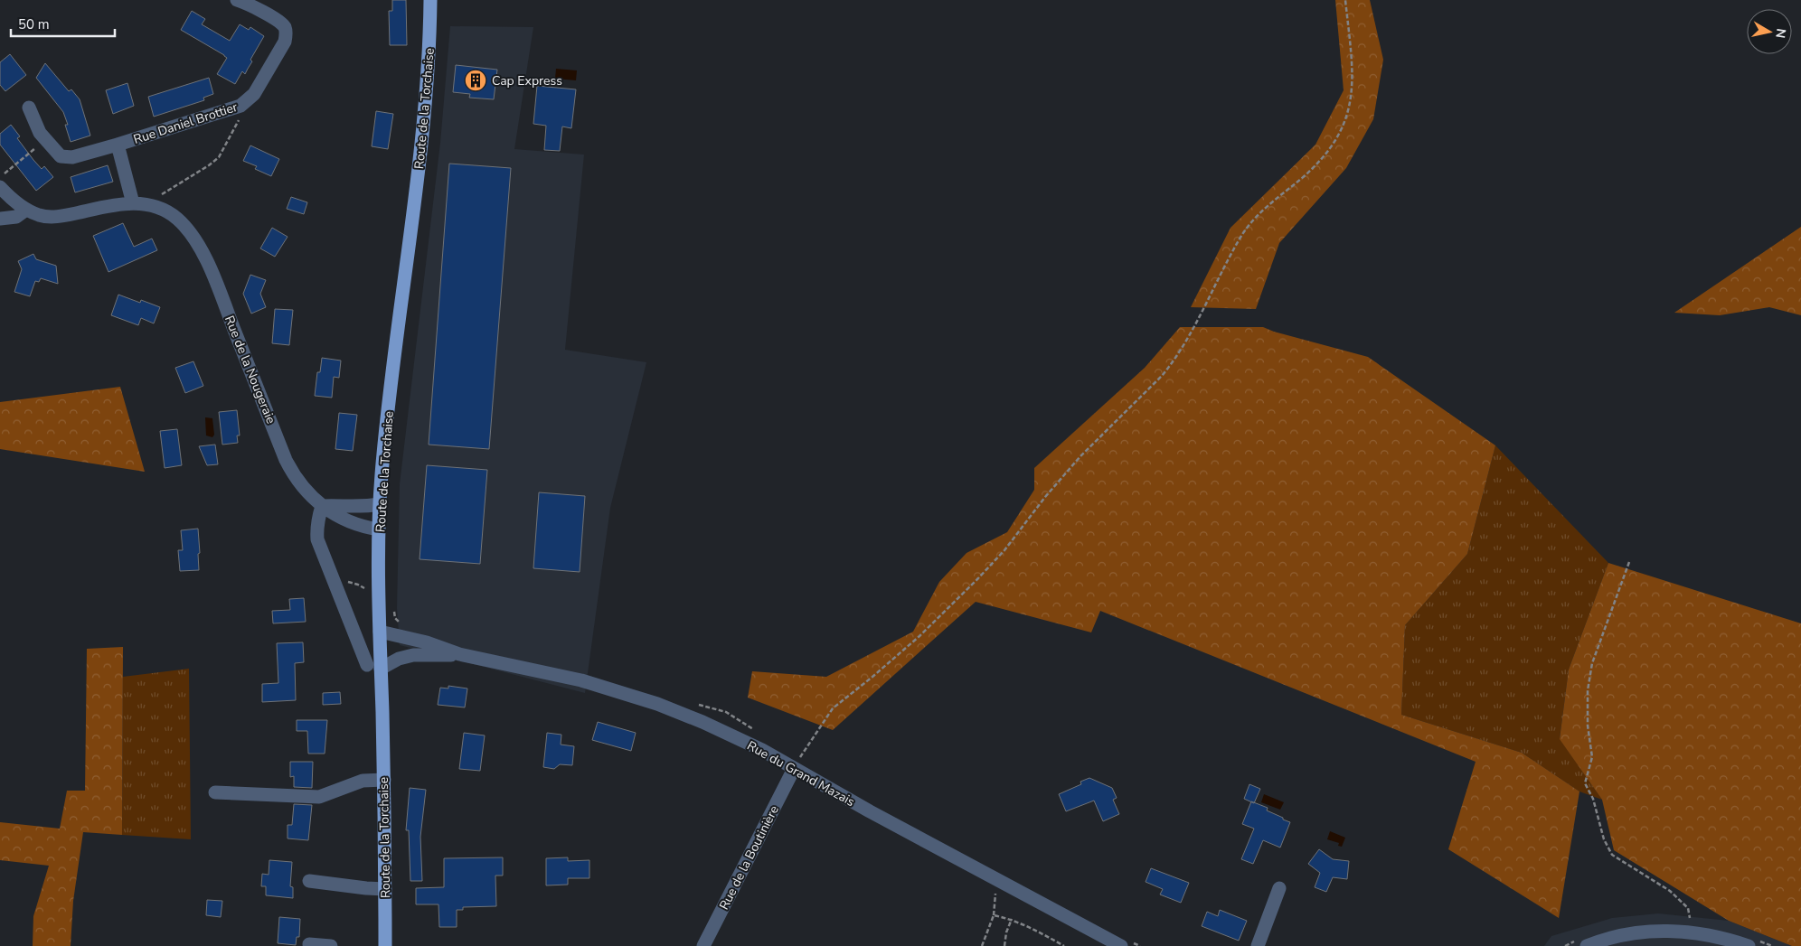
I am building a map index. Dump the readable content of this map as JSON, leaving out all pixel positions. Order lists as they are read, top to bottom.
{
  "streets": {
    "main road": ["Route de la Torchaise"],
    "street": [
      "Rue Daniel Brottier",
      "Rue de la Nougeraie",
      "Rue du Grand Mazais",
      "Rue de la Boutinière"
    ]
  },
  "crossings": [
    ["Route de la Torchaise", "Rue de la Nougeraie"],
    ["Route de la Torchaise", "Rue du Grand Mazais"],
    ["Rue Daniel Brottier", "Rue de la Nougeraie"],
    ["Rue du Grand Mazais", "Rue de la Boutinière"]
  ],
  "places": {
    "building": ["Cap Express"]
  },
  "scale_bar": "50 m",
  "north": "right"
}
